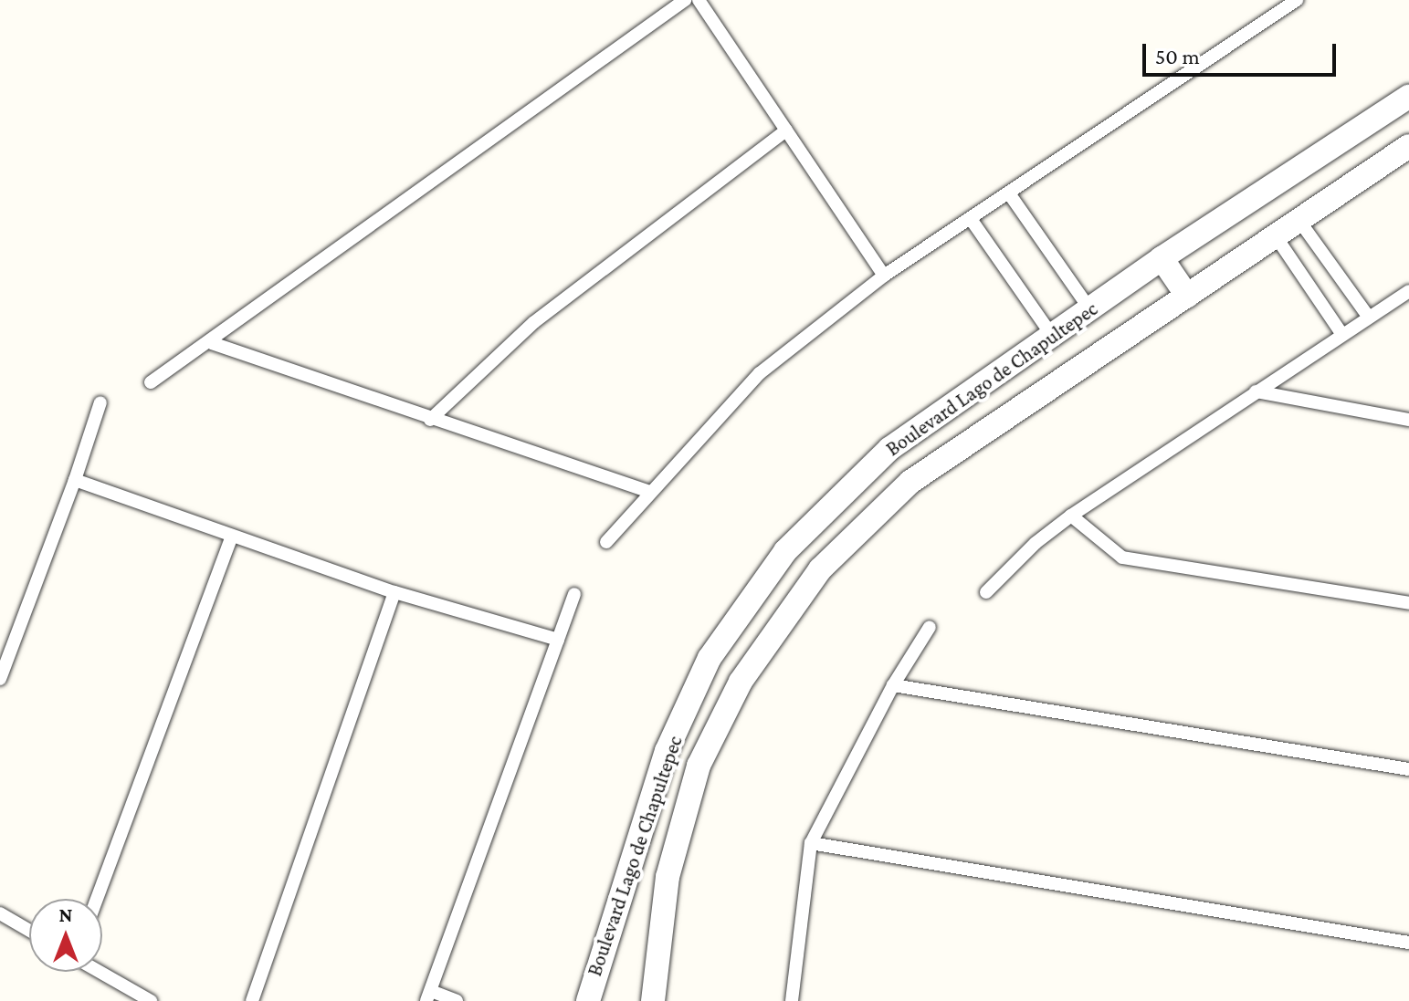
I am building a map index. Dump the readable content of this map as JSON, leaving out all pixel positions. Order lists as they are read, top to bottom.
{
  "streets": {
    "street": ["Boulevard Lago de Chapultepec"]
  },
  "scale_bar": "50 m",
  "north": "top"
}
